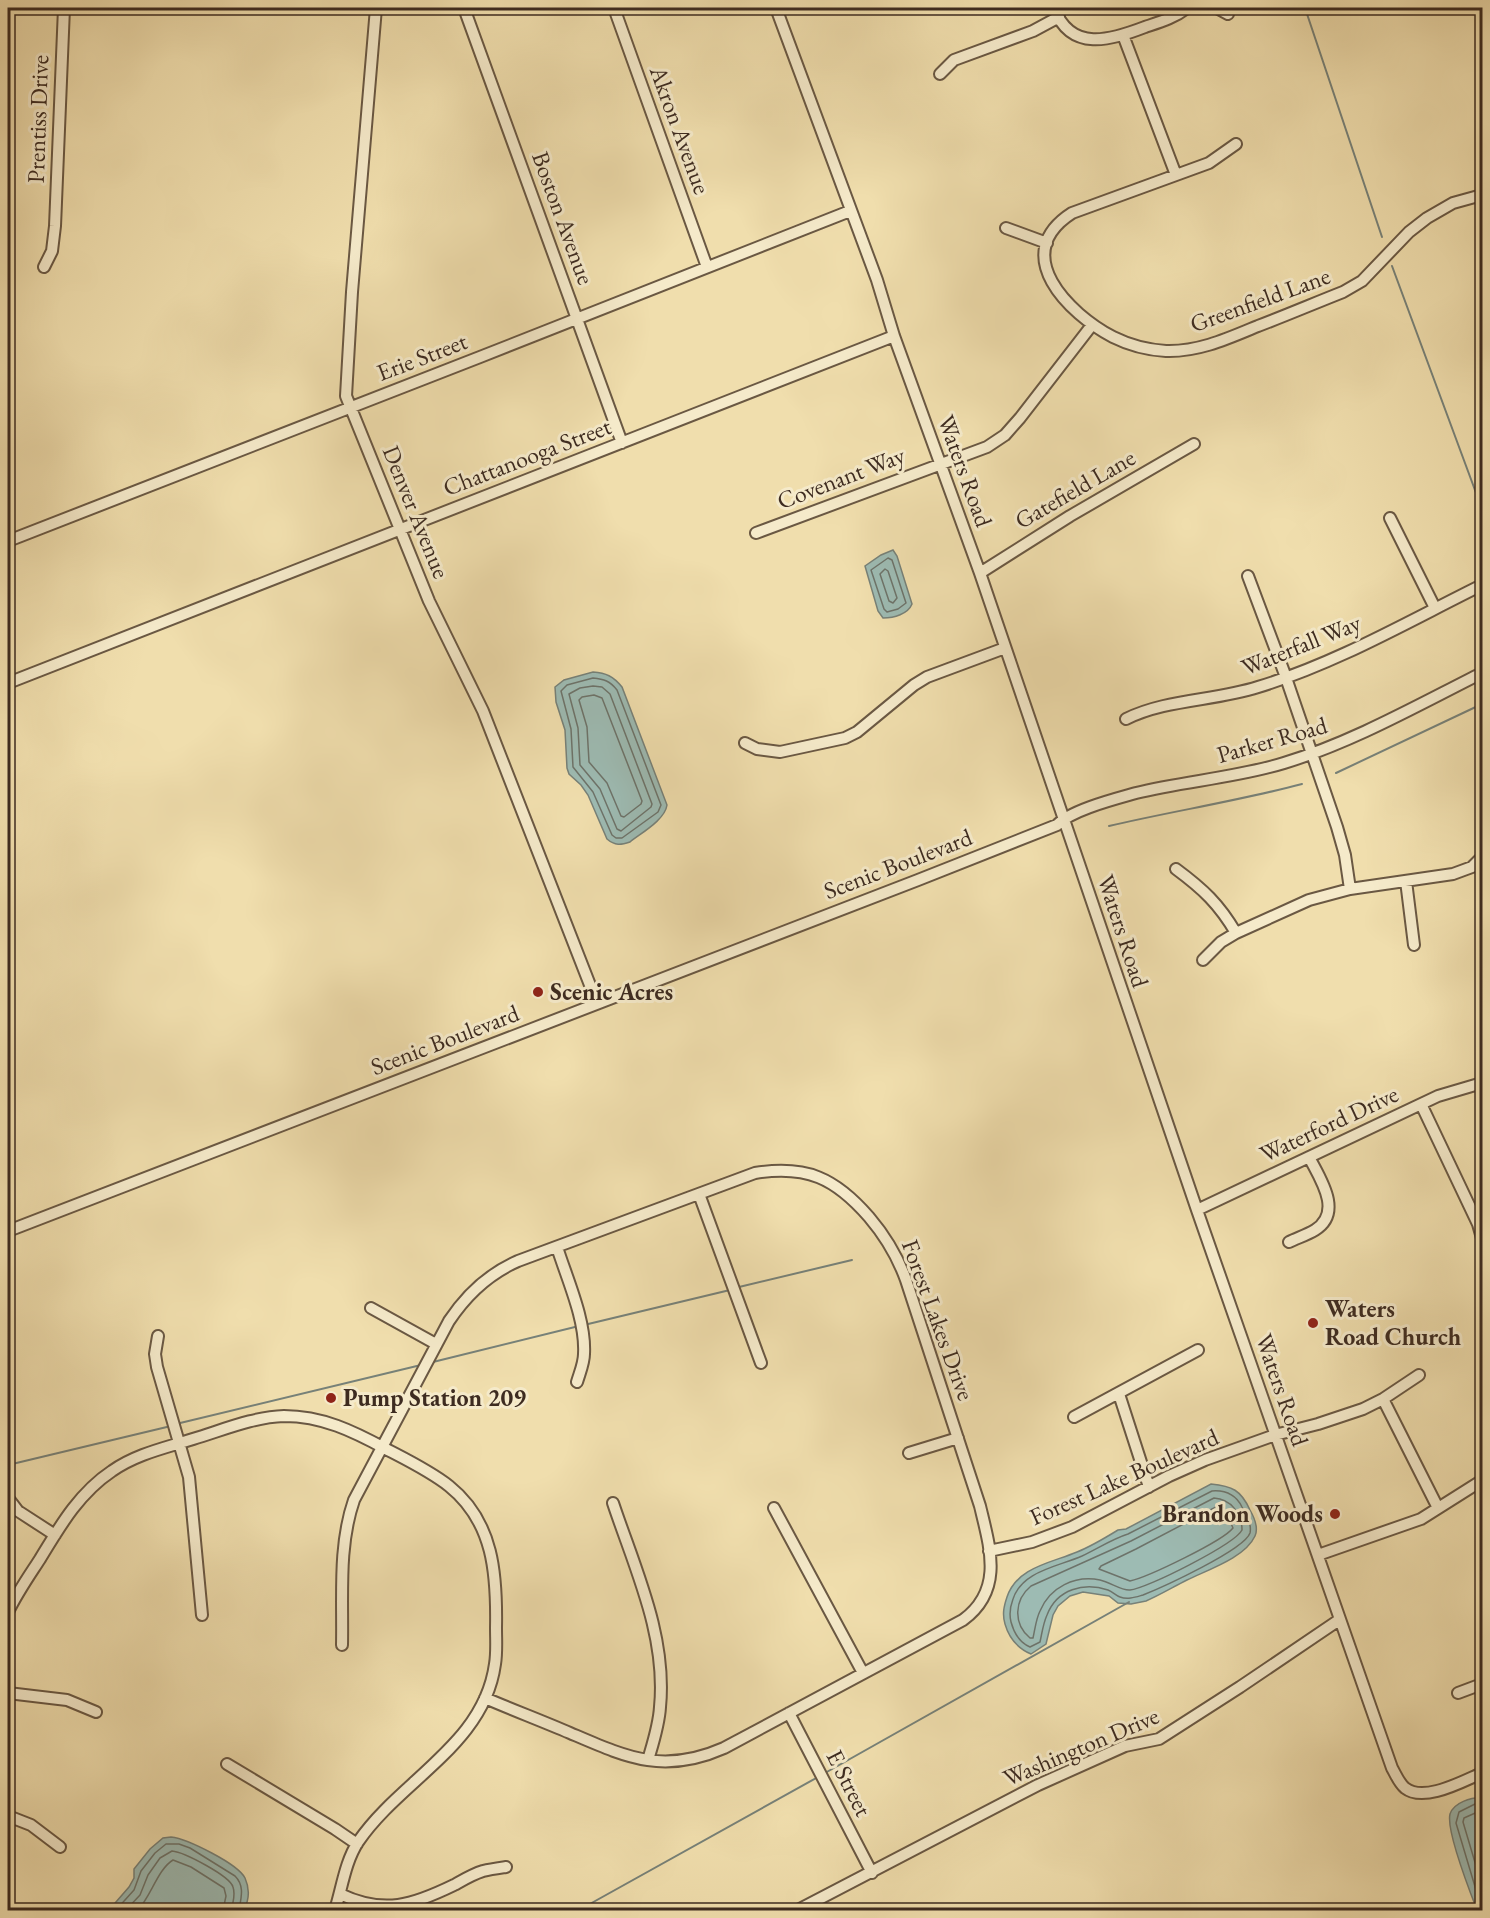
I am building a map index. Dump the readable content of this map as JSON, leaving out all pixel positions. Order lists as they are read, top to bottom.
{
  "streets": {
    "street": [
      "Prentiss Drive",
      "Akron Avenue",
      "Boston Avenue",
      "Greenfield Lane",
      "Erie Street",
      "Chattanooga Street",
      "Waters Road",
      "Covenant Way",
      "Gatefield Lane",
      "Denver Avenue",
      "Waterfall Way",
      "Parker Road",
      "Scenic Boulevard",
      "Waterford Drive",
      "Forest Lakes Drive",
      "Forest Lake Boulevard",
      "Washington Drive",
      "E Street"
    ]
  },
  "crossings": [
    ["Akron Avenue", "Erie Street"],
    ["Boston Avenue", "Erie Street"],
    ["Boston Avenue", "Chattanooga Street"],
    ["Greenfield Lane", "Covenant Way"],
    ["Erie Street", "Waters Road"],
    ["Erie Street", "Denver Avenue"],
    ["Chattanooga Street", "Waters Road"],
    ["Chattanooga Street", "Denver Avenue"],
    ["Waters Road", "Covenant Way"],
    ["Waters Road", "Gatefield Lane"],
    ["Waters Road", "Parker Road"],
    ["Waters Road", "Scenic Boulevard"],
    ["Waters Road", "Waterford Drive"],
    ["Waters Road", "Forest Lake Boulevard"],
    ["Waters Road", "Washington Drive"],
    ["Denver Avenue", "Scenic Boulevard"],
    ["Parker Road", "Scenic Boulevard"],
    ["Forest Lakes Drive", "Forest Lake Boulevard"],
    ["Forest Lakes Drive", "E Street"],
    ["Washington Drive", "E Street"]
  ],
  "places": [
    "Scenic Acres",
    "Waters Road Church",
    "Pump Station 209",
    "Brandon Woods"
  ]
}
